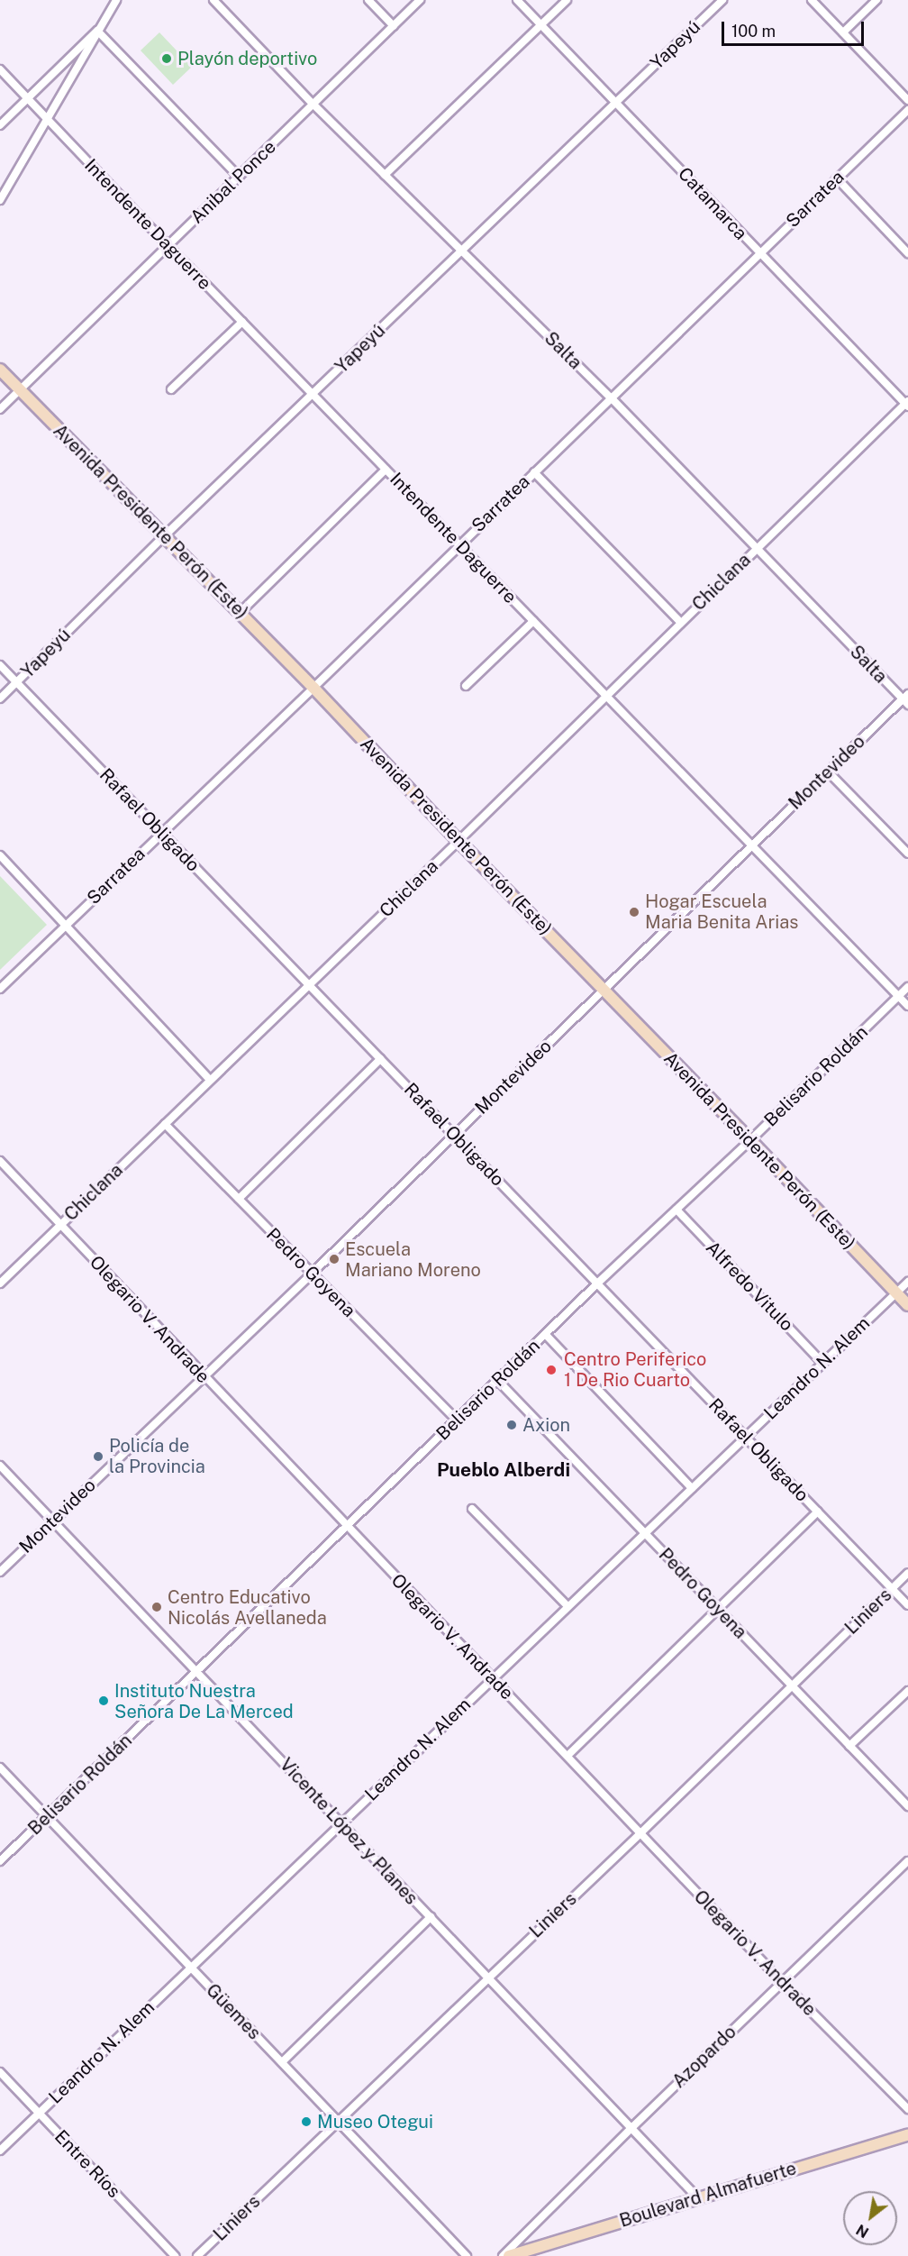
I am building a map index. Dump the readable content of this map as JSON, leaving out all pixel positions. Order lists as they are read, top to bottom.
{
  "streets": {
    "main road": ["Avenida Presidente Perón (Este)", "Boulevard Almafuerte"],
    "street": [
      "Yapeyú",
      "Anibal Ponce",
      "Sarratea",
      "Catamarca",
      "Intendente Daguerre",
      "Salta",
      "Chiclana",
      "Montevideo",
      "Rafael Obligado",
      "Belisario Roldán",
      "Pedro Goyena",
      "Alfredo Vitulo",
      "Olegario V. Andrade",
      "Leandro N. Alem",
      "Liniers",
      "Vicente López y Planes",
      "Güemes",
      "Azopardo",
      "Entre Ríos"
    ]
  },
  "crossings": [
    ["Yapeyú", "Catamarca"],
    ["Yapeyú", "Intendente Daguerre"],
    ["Yapeyú", "Salta"],
    ["Yapeyú", "Avenida Presidente Perón (Este)"],
    ["Yapeyú", "Rafael Obligado"],
    ["Anibal Ponce", "Intendente Daguerre"],
    ["Anibal Ponce", "Salta"],
    ["Anibal Ponce", "Avenida Presidente Perón (Este)"],
    ["Sarratea", "Catamarca"],
    ["Sarratea", "Intendente Daguerre"],
    ["Sarratea", "Salta"],
    ["Sarratea", "Avenida Presidente Perón (Este)"],
    ["Sarratea", "Rafael Obligado"],
    ["Catamarca", "Chiclana"],
    ["Intendente Daguerre", "Chiclana"],
    ["Intendente Daguerre", "Montevideo"],
    ["Intendente Daguerre", "Belisario Roldán"],
    ["Salta", "Chiclana"],
    ["Salta", "Montevideo"],
    ["Avenida Presidente Perón (Este)", "Chiclana"],
    ["Avenida Presidente Perón (Este)", "Montevideo"],
    ["Avenida Presidente Perón (Este)", "Belisario Roldán"],
    ["Avenida Presidente Perón (Este)", "Leandro N. Alem"],
    ["Chiclana", "Rafael Obligado"],
    ["Chiclana", "Pedro Goyena"],
    ["Chiclana", "Olegario V. Andrade"],
    ["Montevideo", "Rafael Obligado"],
    ["Montevideo", "Pedro Goyena"],
    ["Montevideo", "Olegario V. Andrade"],
    ["Montevideo", "Vicente López y Planes"],
    ["Rafael Obligado", "Belisario Roldán"],
    ["Rafael Obligado", "Leandro N. Alem"],
    ["Rafael Obligado", "Liniers"],
    ["Belisario Roldán", "Pedro Goyena"],
    ["Belisario Roldán", "Alfredo Vitulo"],
    ["Belisario Roldán", "Olegario V. Andrade"],
    ["Belisario Roldán", "Vicente López y Planes"],
    ["Belisario Roldán", "Güemes"],
    ["Pedro Goyena", "Leandro N. Alem"],
    ["Pedro Goyena", "Liniers"],
    ["Alfredo Vitulo", "Leandro N. Alem"],
    ["Olegario V. Andrade", "Leandro N. Alem"],
    ["Olegario V. Andrade", "Liniers"],
    ["Olegario V. Andrade", "Azopardo"],
    ["Leandro N. Alem", "Vicente López y Planes"],
    ["Leandro N. Alem", "Güemes"],
    ["Leandro N. Alem", "Entre Ríos"],
    ["Liniers", "Vicente López y Planes"],
    ["Liniers", "Güemes"],
    ["Vicente López y Planes", "Azopardo"],
    ["Vicente López y Planes", "Boulevard Almafuerte"]
  ],
  "districts": ["Pueblo Alberdi"],
  "places": [
    "Playón deportivo",
    "Hogar Escuela Maria Benita Arias",
    "Escuela Mariano Moreno",
    "Centro Periferico 1 De Rio Cuarto",
    "Axion",
    "Policía de la Provincia",
    "Centro Educativo Nicolás Avellaneda",
    "Instituto Nuestra Señora De La Merced",
    "Museo Otegui"
  ],
  "scale_bar": "100 m",
  "north": "bottom left"
}
